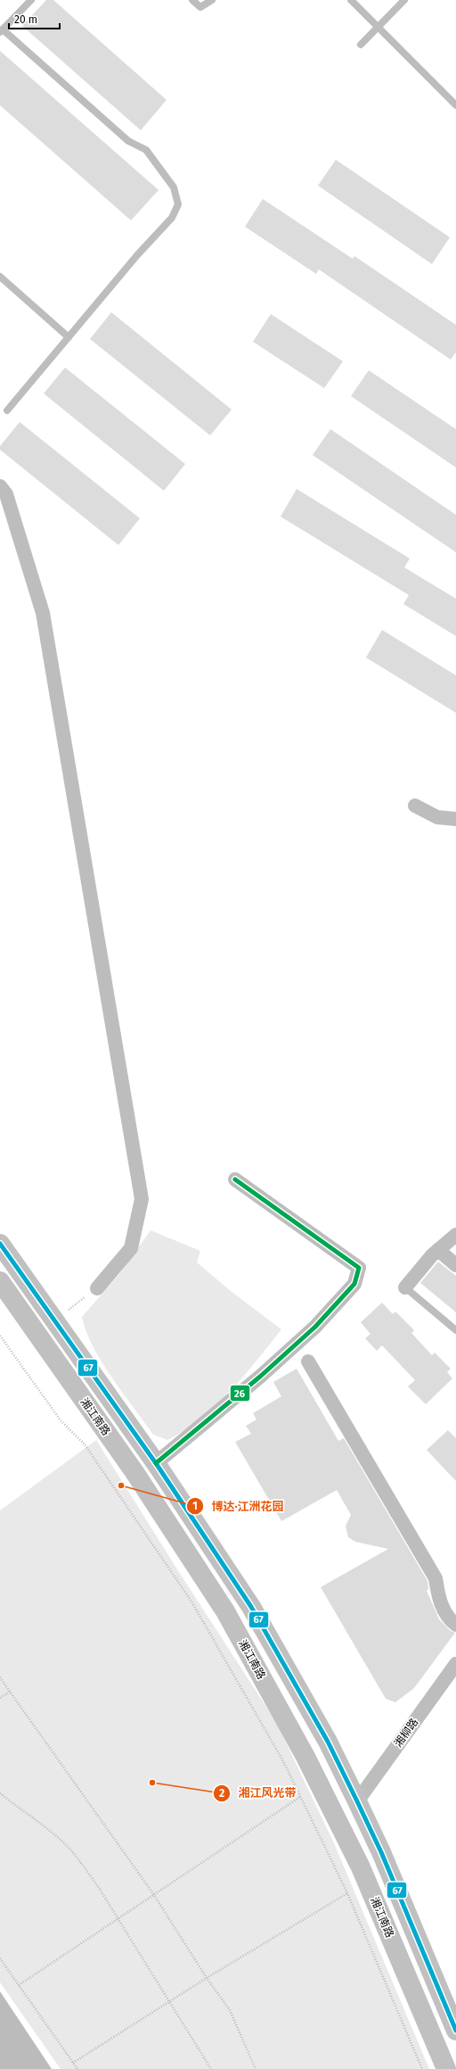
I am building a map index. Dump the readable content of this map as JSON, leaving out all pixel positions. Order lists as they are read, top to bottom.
{
  "streets": {
    "main road": ["湘江南路"],
    "street": ["湘柳路"]
  },
  "crossings": [
    ["湘江南路", "湘柳路"]
  ],
  "places": ["博达·江洲花园", "湘江风光带"],
  "lines": ["transit line 26", "transit line 67"],
  "scale_bar": "20 m"
}
